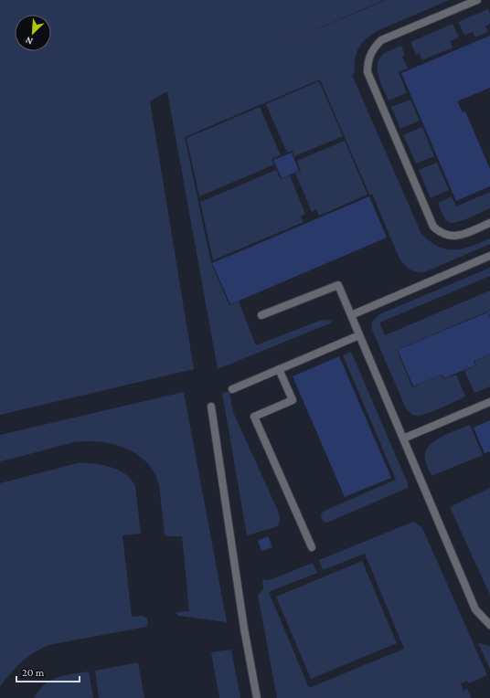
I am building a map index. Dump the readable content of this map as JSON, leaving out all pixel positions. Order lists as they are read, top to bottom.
{
  "scale_bar": "20 m",
  "north": "bottom left"
}
